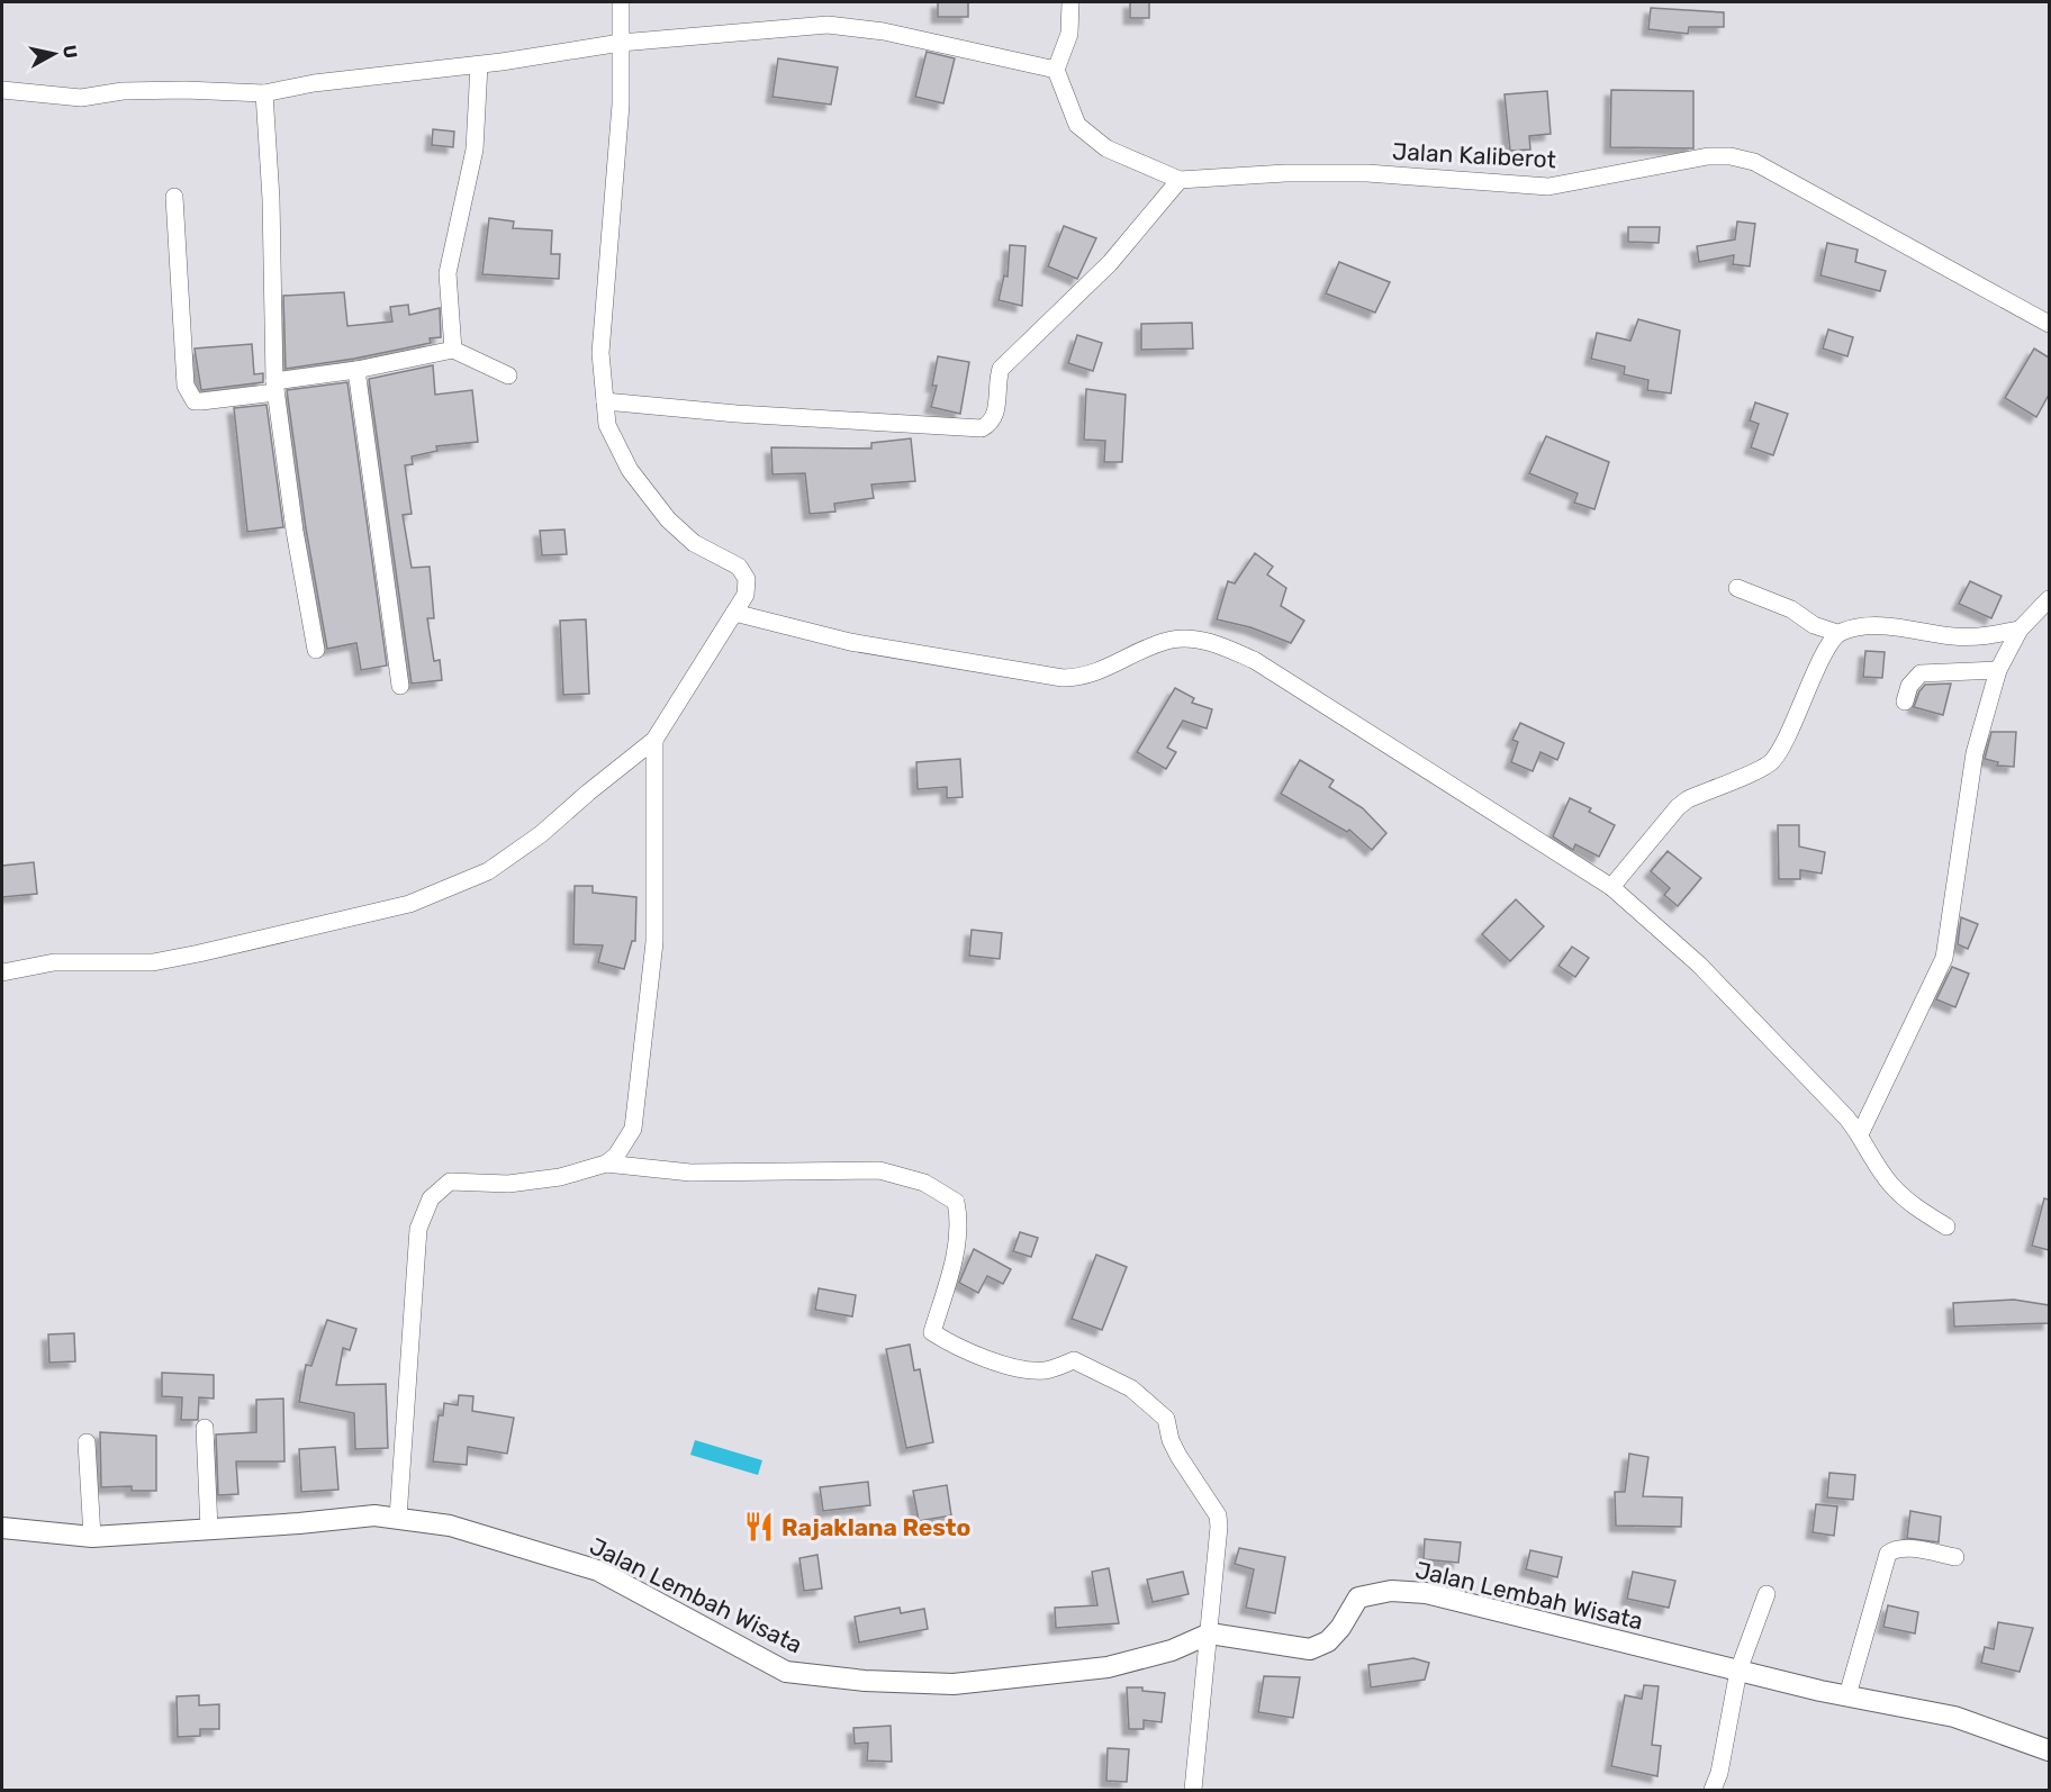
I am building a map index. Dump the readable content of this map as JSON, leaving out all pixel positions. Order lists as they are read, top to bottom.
{
  "streets": {
    "street": ["Jalan Kaliberot", "Jalan Lembah Wisata"]
  },
  "places": {
    "restaurant": ["Rajaklana Resto"]
  },
  "north": "right"
}
